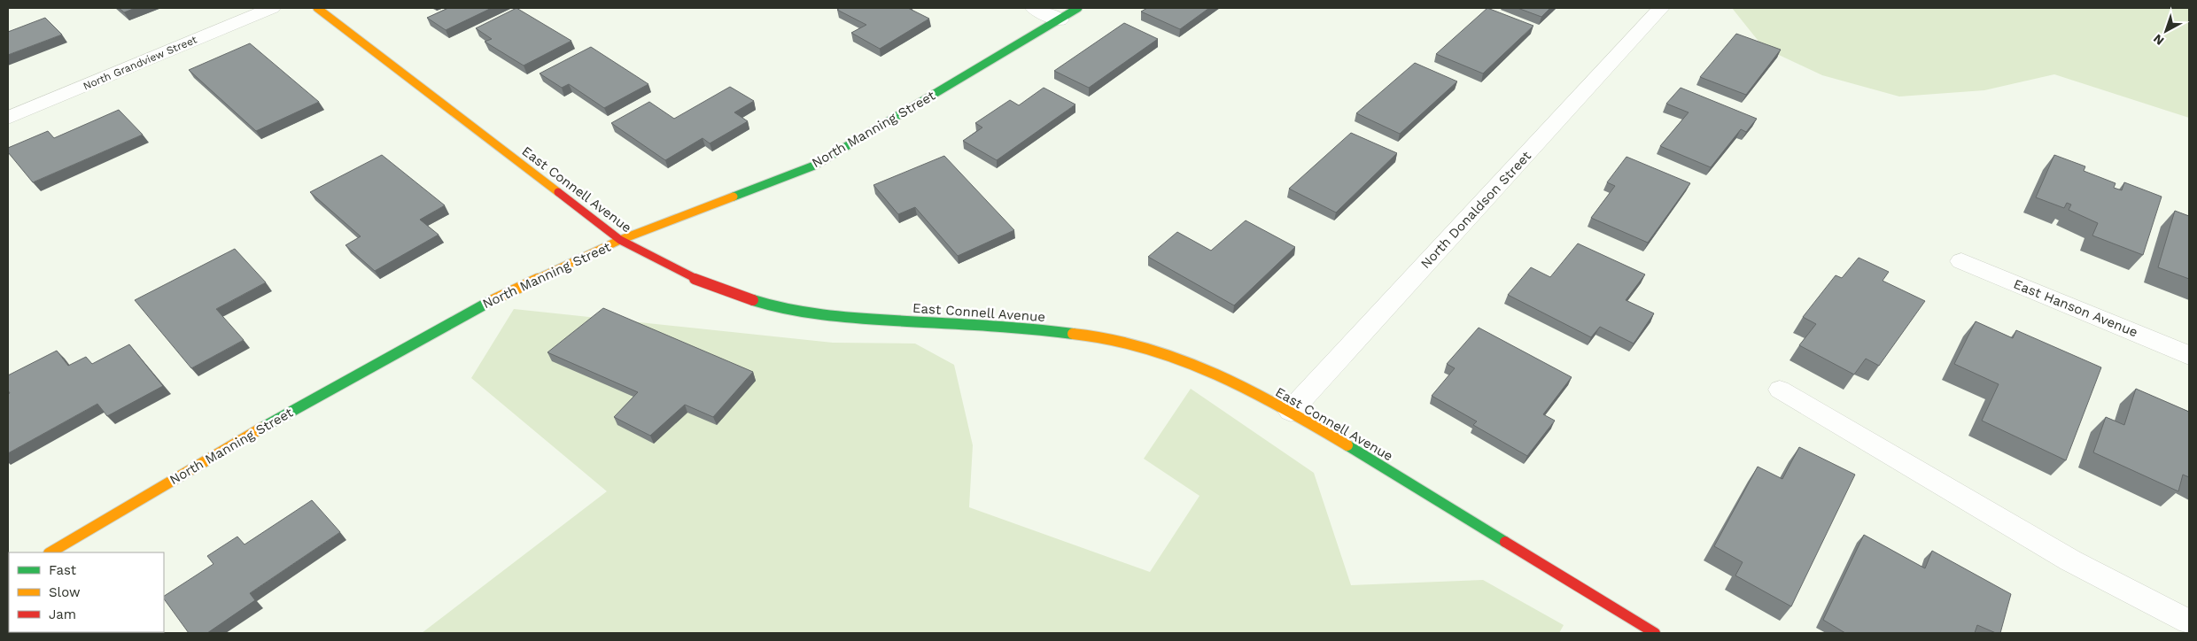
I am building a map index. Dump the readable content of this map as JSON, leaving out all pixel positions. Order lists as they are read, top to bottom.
{
  "streets": {
    "street": [
      "North Grandview Street",
      "North Manning Street",
      "East Connell Avenue",
      "North Donaldson Street",
      "East Hanson Avenue"
    ]
  },
  "crossings": [
    ["North Manning Street", "East Connell Avenue"],
    ["East Connell Avenue", "North Donaldson Street"]
  ],
  "legend": ["Fast", "Slow", "Jam"],
  "north": "bottom left"
}
